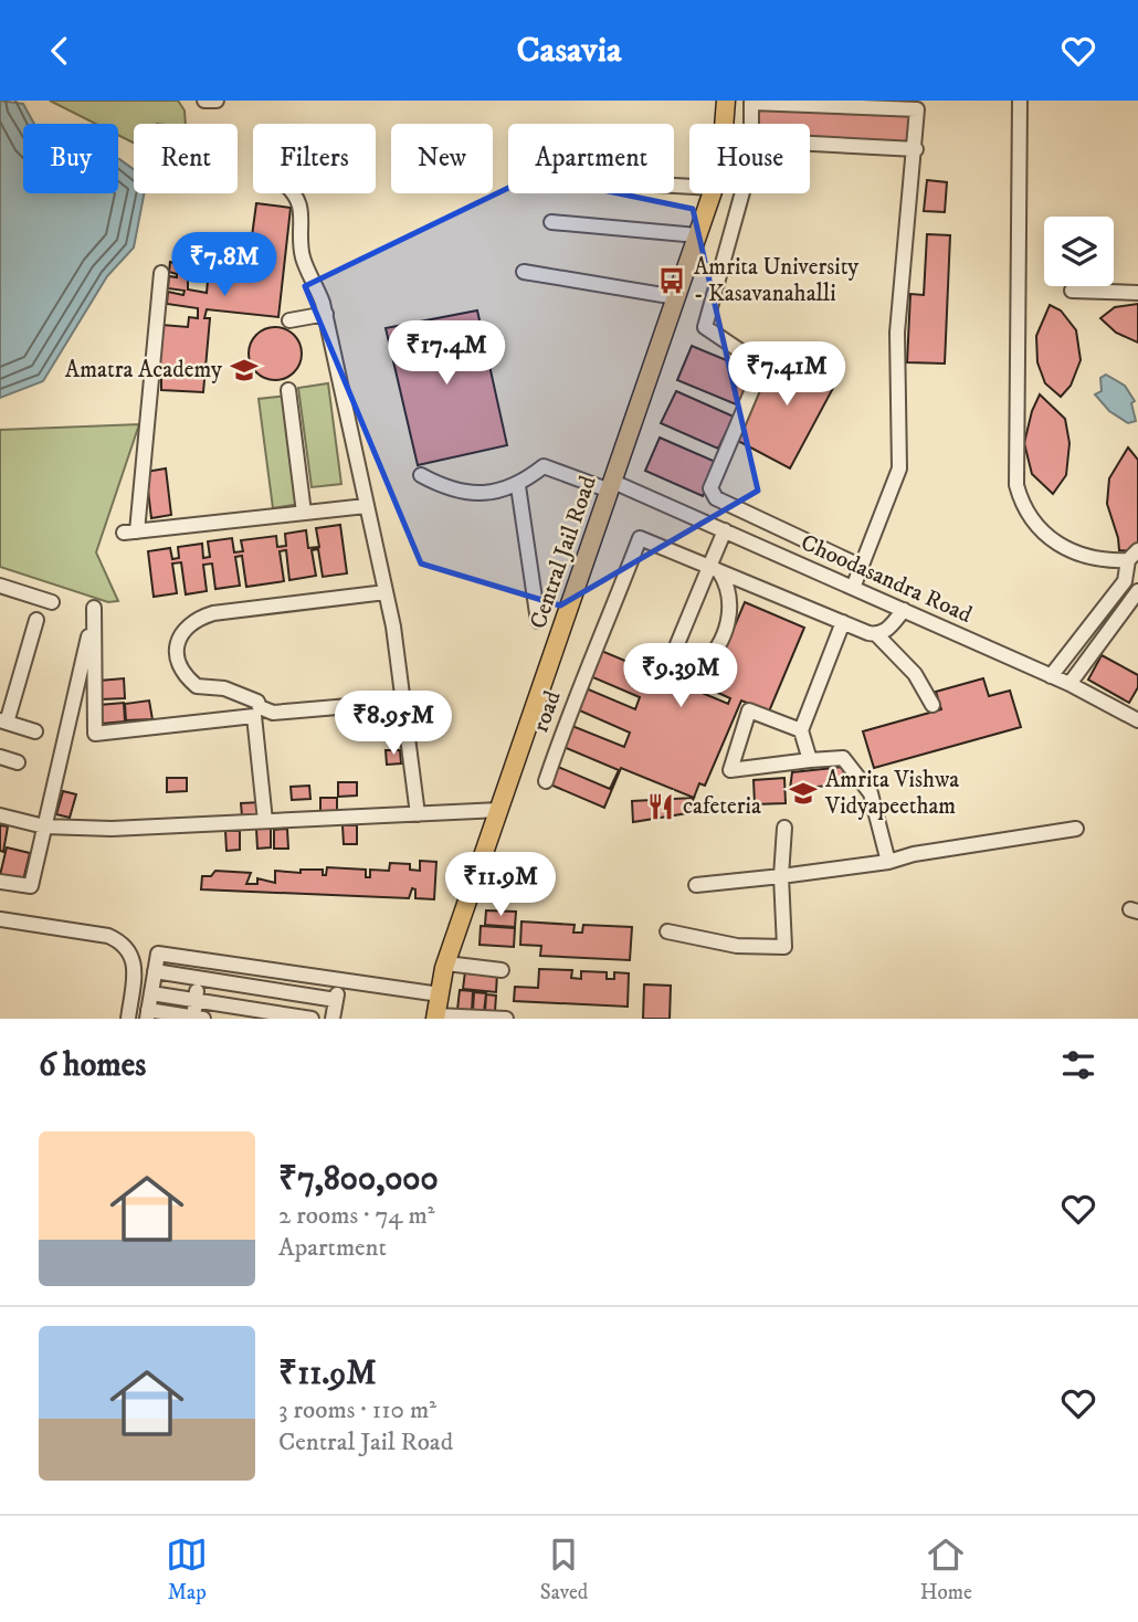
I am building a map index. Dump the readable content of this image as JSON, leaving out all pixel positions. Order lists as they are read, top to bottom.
{
  "streets": {
    "main road": ["Central Jail Road"],
    "street": ["Choodasandra Road", "road"]
  },
  "crossings": [
    ["Central Jail Road", "Choodasandra Road"]
  ],
  "places": {
    "bus stop": ["Amrita University - Kasavanahalli"],
    "school or university": ["Amatra Academy", "Amrita Vishwa Vidyapeetham"],
    "restaurant": ["cafeteria"]
  },
  "page": {
    "header": "Casavia",
    "chip": [
      "Buy",
      "Rent",
      "Filters",
      "New",
      "Apartment",
      "House"
    ],
    "price": [
      "₹7.8M",
      "₹17.4M",
      "₹7.41M",
      "₹9.39M",
      "₹8.95M",
      "₹11.9M"
    ],
    "heading": "6 homes",
    "list": [
      {
        "name": "₹7,800,000",
        "note": "2 rooms · 74 m² · Apartment"
      },
      {
        "name": "₹11.9M",
        "note": "3 rooms · 110 m² · Central Jail Road"
      }
    ],
    "tabs": ["Map", "Saved", "Home"]
  }
}
